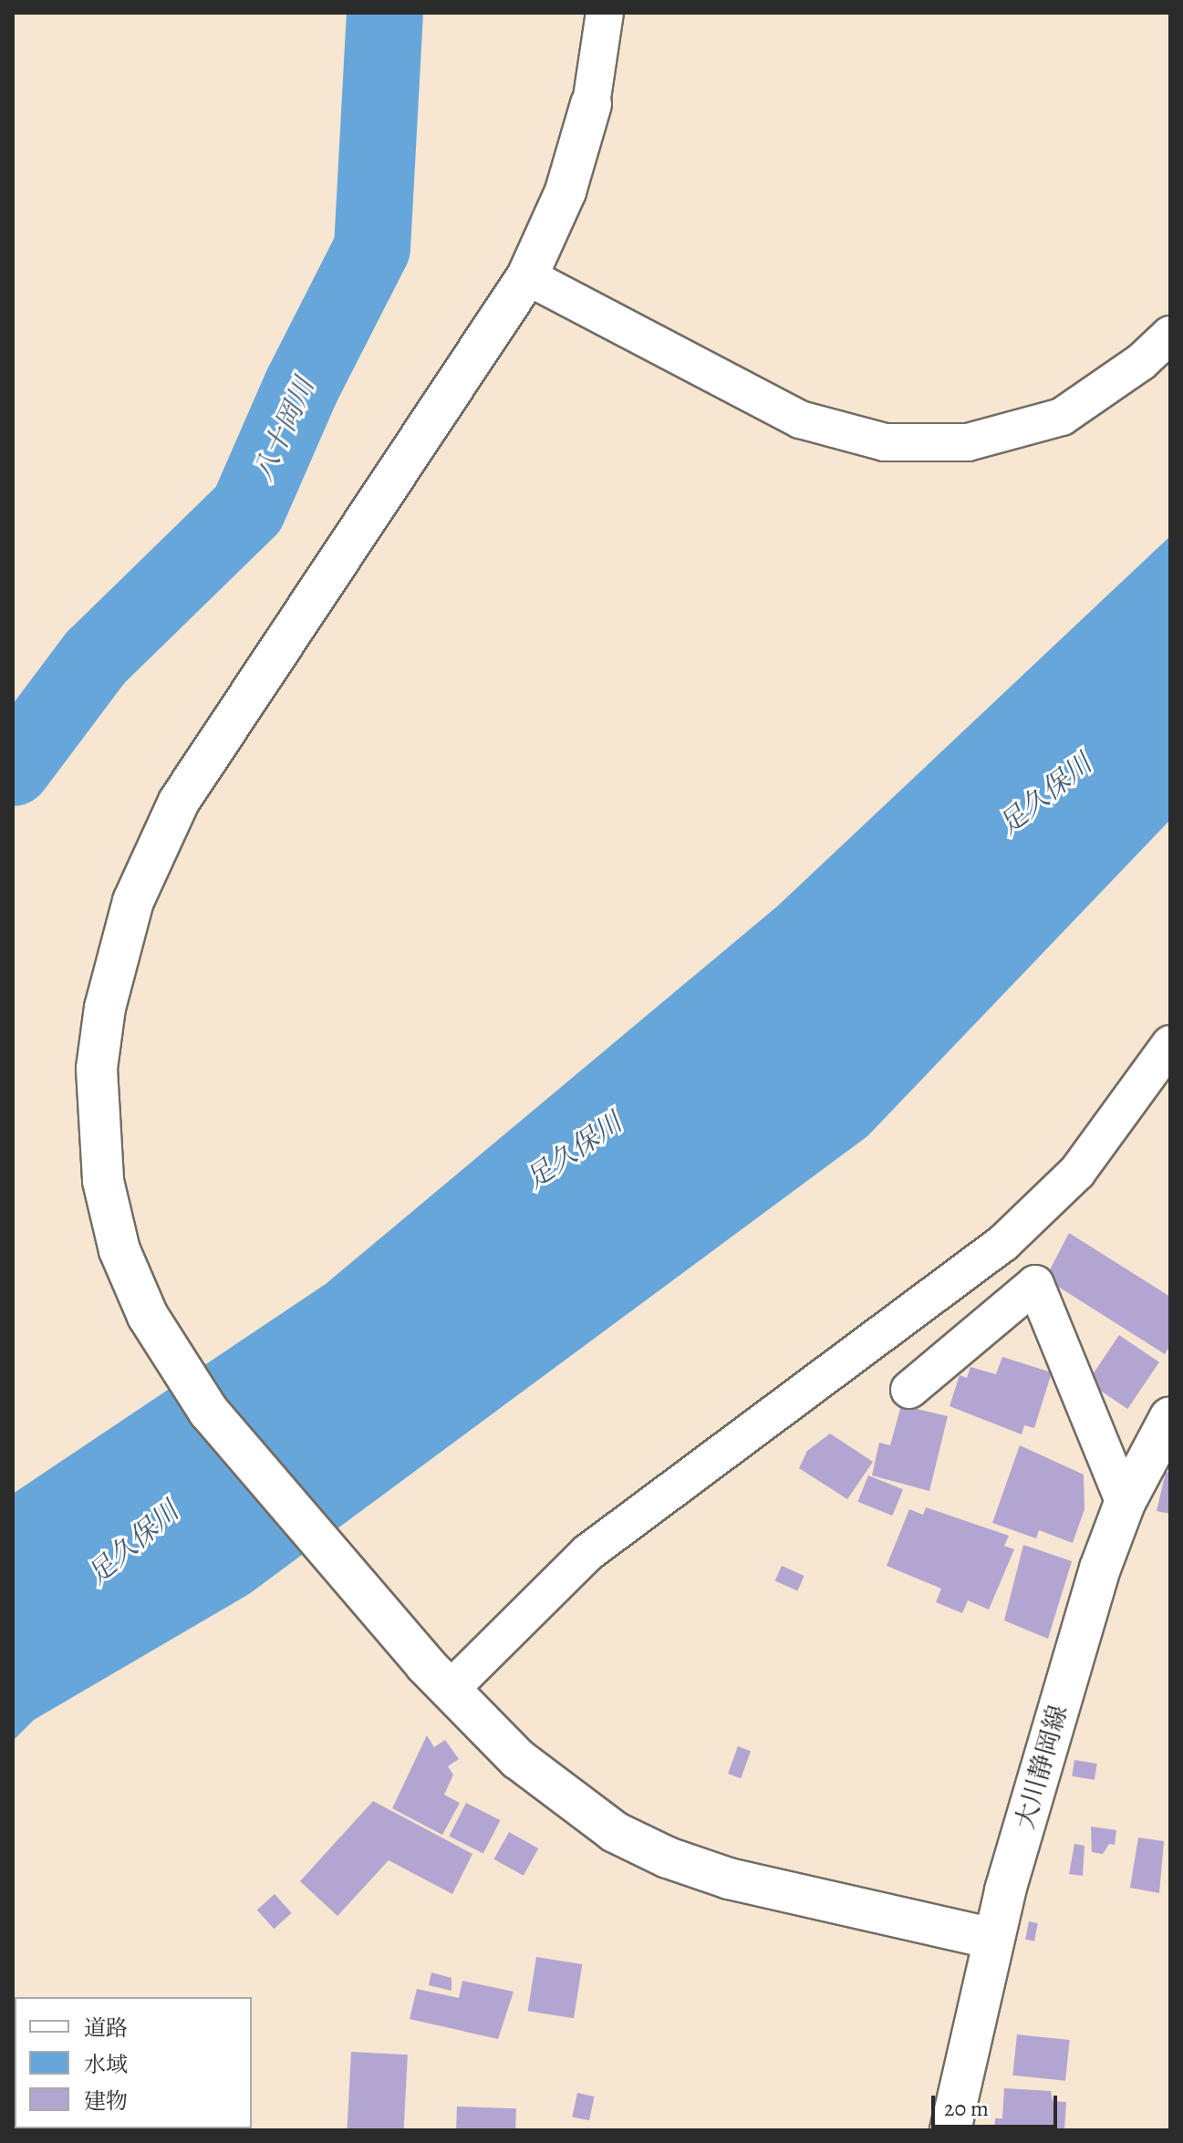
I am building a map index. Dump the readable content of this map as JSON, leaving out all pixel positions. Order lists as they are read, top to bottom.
{
  "streets": {
    "street": ["大川静岡線"]
  },
  "water": ["八十岡川", "足久保川"],
  "legend": ["道路", "水域", "建物"],
  "scale_bar": "20 m"
}
